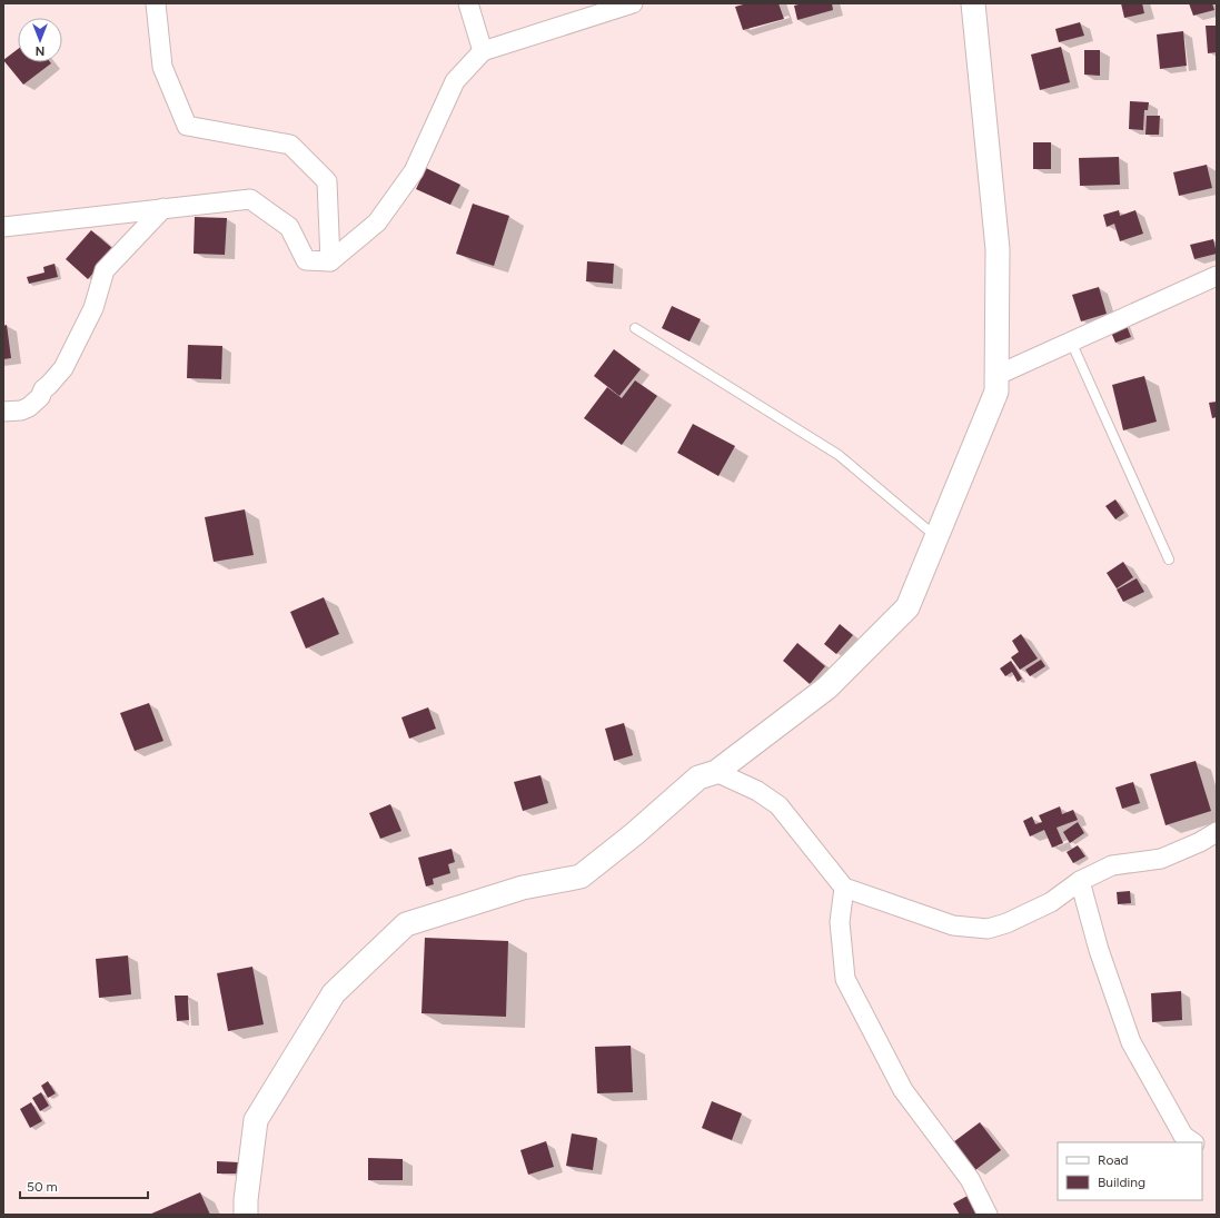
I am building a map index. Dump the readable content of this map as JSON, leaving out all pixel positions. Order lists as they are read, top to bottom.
{
  "legend": ["Road", "Building"],
  "scale_bar": "50 m",
  "north": "bottom"
}
